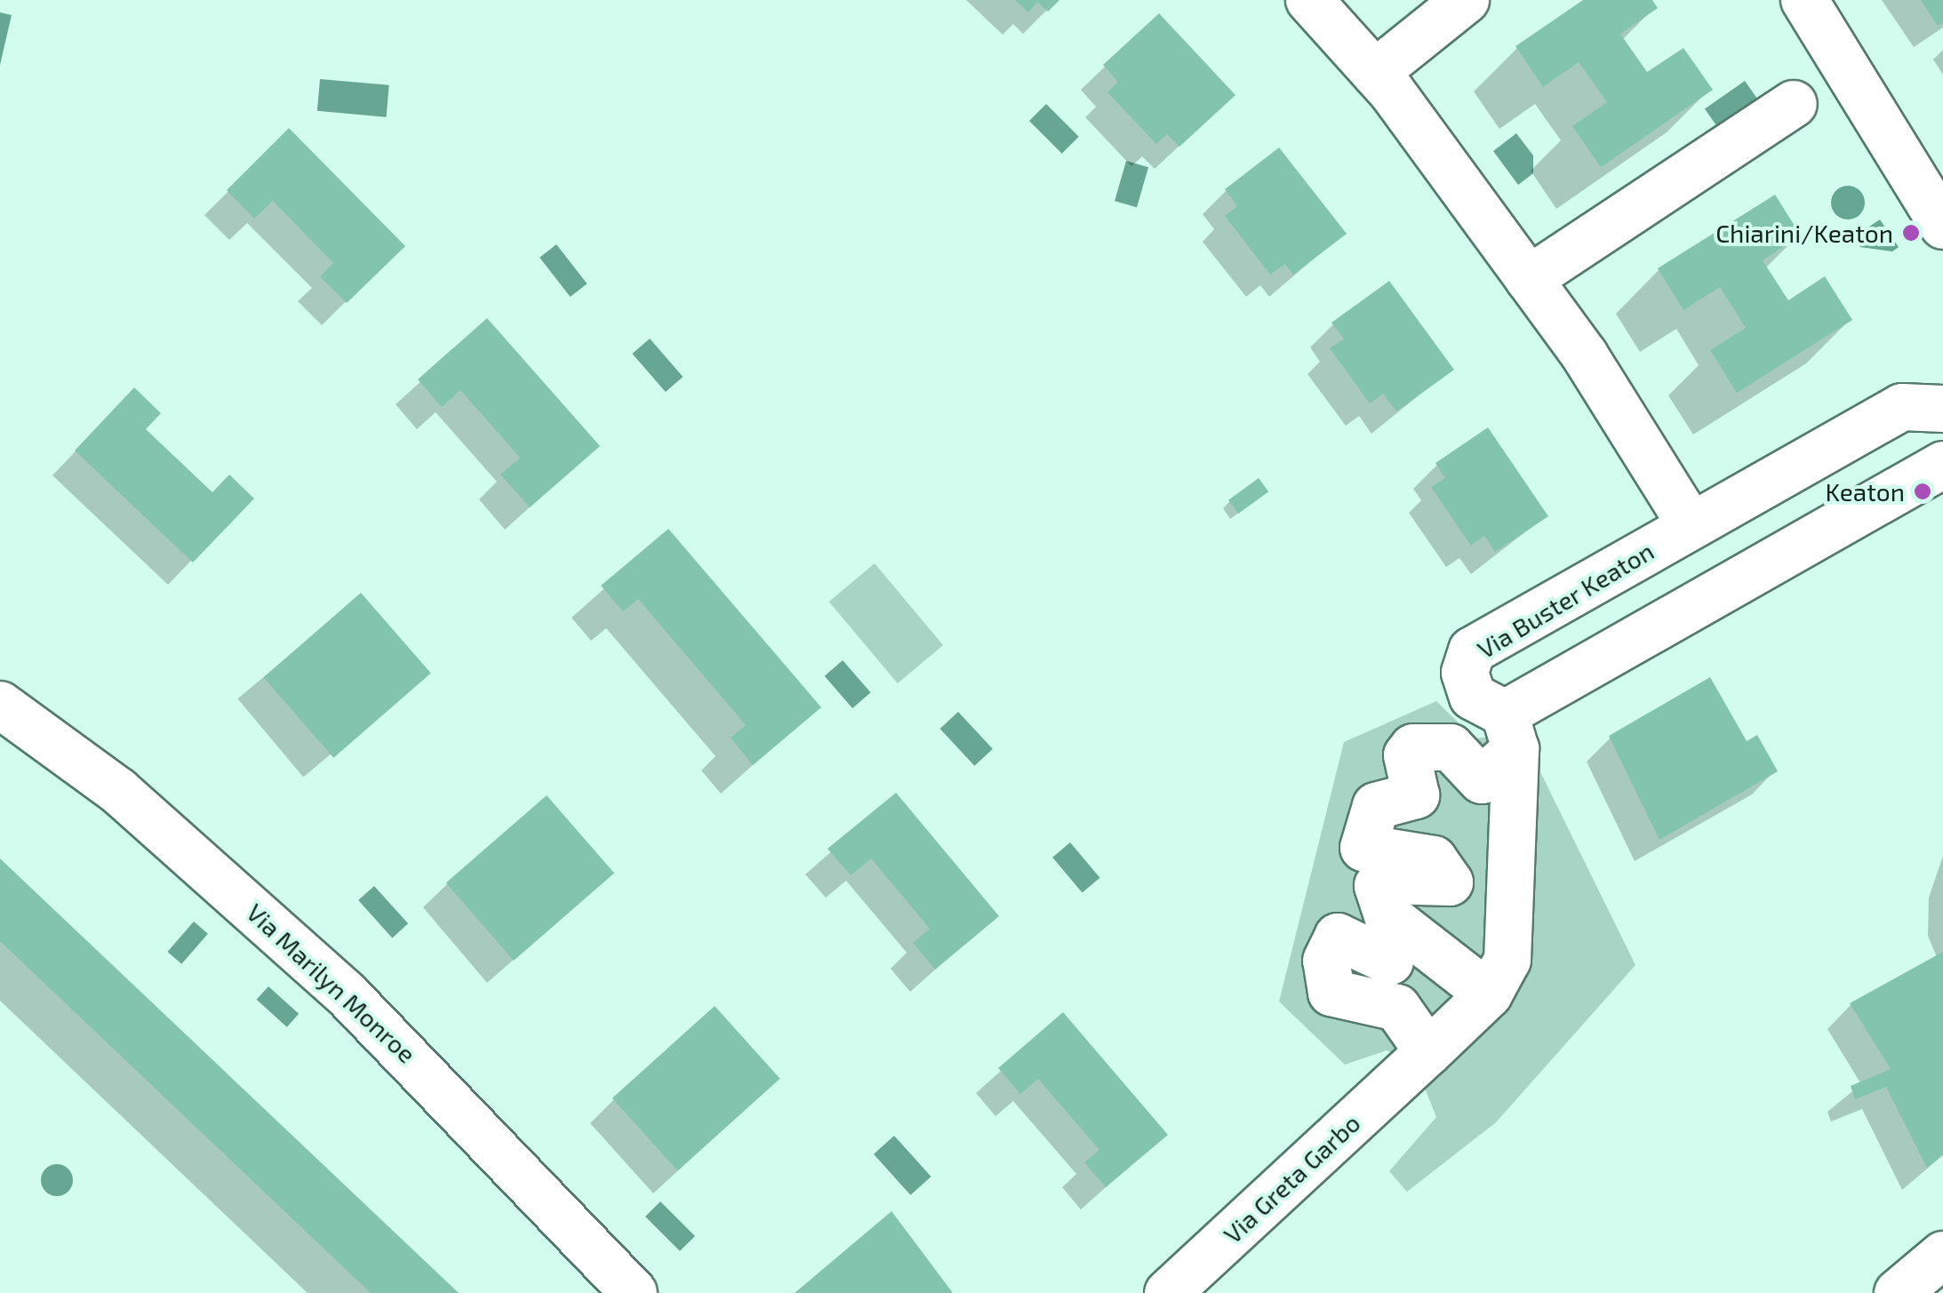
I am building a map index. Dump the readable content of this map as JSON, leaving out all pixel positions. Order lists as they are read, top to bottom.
{
  "streets": {
    "street": ["Via Buster Keaton", "Via Marilyn Monroe", "Via Greta Garbo"]
  },
  "places": ["Chiarini/Keaton", "Keaton"]
}
